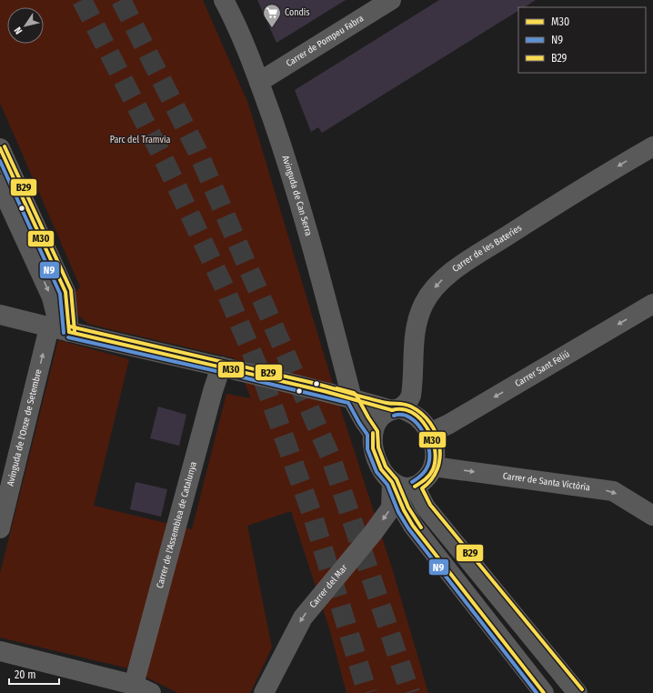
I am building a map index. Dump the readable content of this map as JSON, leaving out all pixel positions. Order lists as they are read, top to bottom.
{
  "streets": {
    "street": [
      "Carrer de Pompeu Fabra",
      "Avinguda de Can Serra",
      "Carrer de les Bateríes",
      "Carrer Sant Feliú",
      "Avinguda de l'Onze de Setembre",
      "Carrer de Santa Victòria",
      "Carrer de l'Assemblea de Catalunya",
      "Carrer del Mar"
    ]
  },
  "crossings": [
    ["Carrer de Pompeu Fabra", "Avinguda de Can Serra"],
    ["Avinguda de Can Serra", "Carrer de les Bateríes"],
    ["Avinguda de Can Serra", "Carrer Sant Feliú"],
    ["Avinguda de Can Serra", "Carrer de Santa Victòria"],
    ["Avinguda de Can Serra", "Carrer del Mar"],
    ["Carrer de les Bateríes", "Carrer Sant Feliú"],
    ["Carrer de les Bateríes", "Carrer de Santa Victòria"],
    ["Carrer de les Bateríes", "Carrer del Mar"],
    ["Carrer Sant Feliú", "Carrer de Santa Victòria"],
    ["Carrer Sant Feliú", "Carrer del Mar"],
    ["Carrer de Santa Victòria", "Carrer del Mar"]
  ],
  "one_way": [
    "Carrer de les Bateríes",
    "Carrer Sant Feliú",
    "Avinguda de l'Onze de Setembre",
    "Carrer de Santa Victòria",
    "Carrer del Mar"
  ],
  "parks": ["Parc del Tramvia"],
  "places": {
    "supermarket": ["Condis"]
  },
  "lines": ["transit line B29", "transit line M30", "transit line N9"],
  "legend": ["M30", "N9", "B29"],
  "scale_bar": "20 m",
  "north": "bottom left"
}
